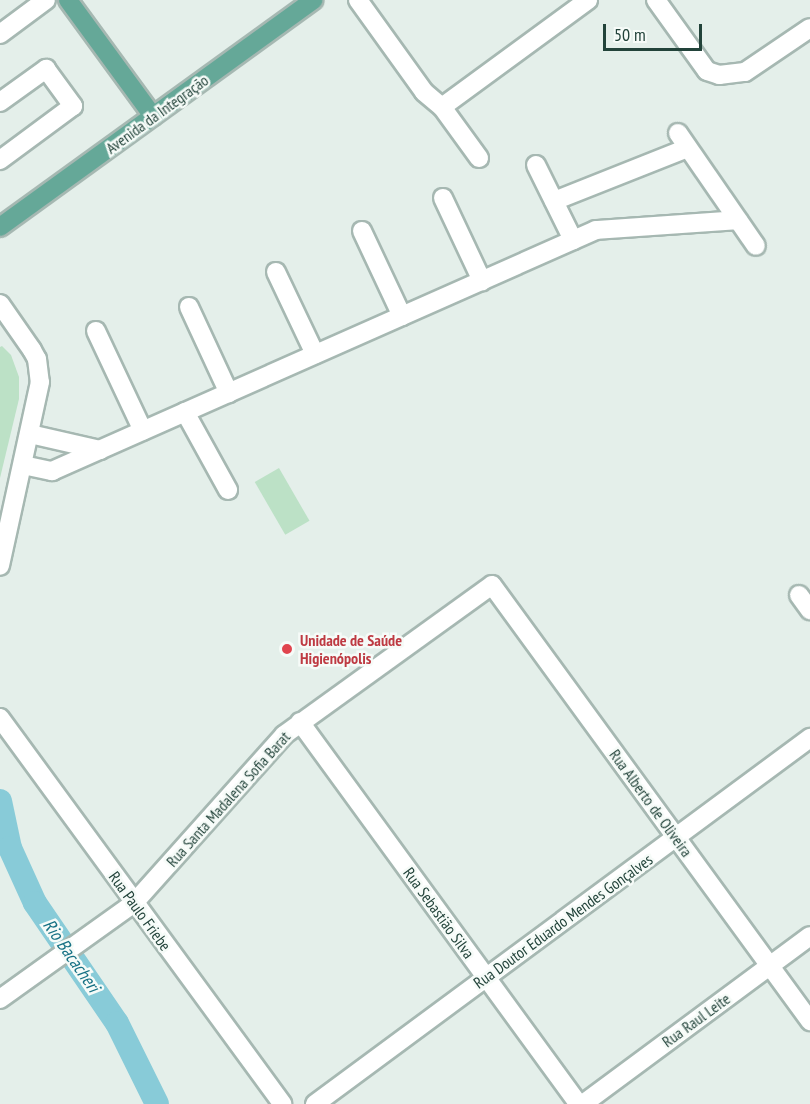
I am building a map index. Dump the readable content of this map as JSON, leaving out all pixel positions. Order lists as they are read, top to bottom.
{
  "streets": {
    "main road": ["Avenida da Integração"],
    "street": [
      "Rua Santa Madalena Sofia Barat",
      "Rua Alberto de Oliveira",
      "Rua Paulo Friebe",
      "Rua Sebastião Silva",
      "Rua Doutor Eduardo Mendes Gonçalves",
      "Rua Raul Leite"
    ]
  },
  "crossings": [
    ["Rua Santa Madalena Sofia Barat", "Rua Alberto de Oliveira"],
    ["Rua Santa Madalena Sofia Barat", "Rua Paulo Friebe"],
    ["Rua Santa Madalena Sofia Barat", "Rua Sebastião Silva"],
    ["Rua Alberto de Oliveira", "Rua Doutor Eduardo Mendes Gonçalves"],
    ["Rua Alberto de Oliveira", "Rua Raul Leite"],
    ["Rua Sebastião Silva", "Rua Doutor Eduardo Mendes Gonçalves"],
    ["Rua Sebastião Silva", "Rua Raul Leite"]
  ],
  "water": ["Rio Bacacheri"],
  "places": ["Unidade de Saúde Higienópolis"],
  "scale_bar": "50 m"
}
